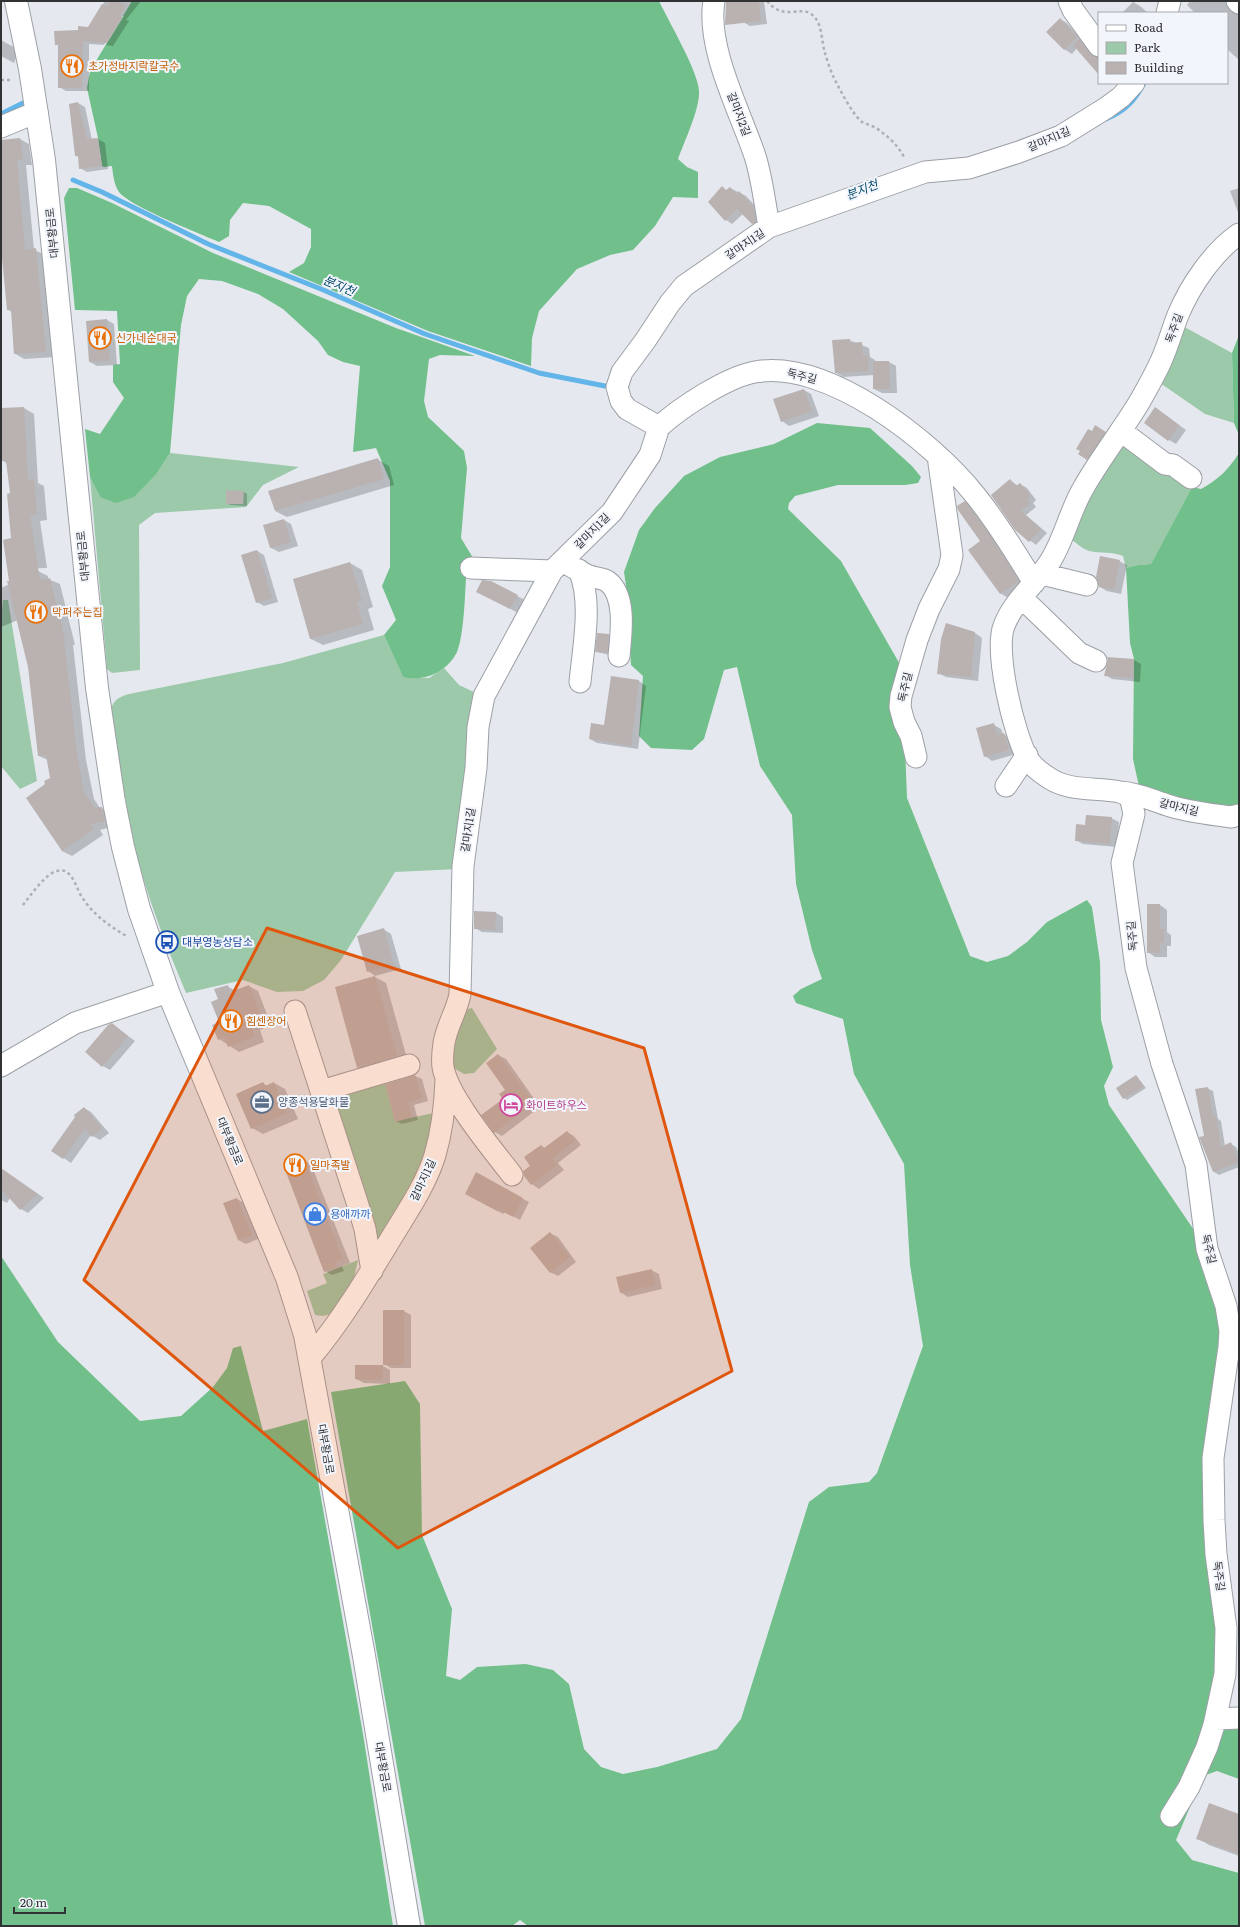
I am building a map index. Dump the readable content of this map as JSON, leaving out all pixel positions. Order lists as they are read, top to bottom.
{
  "streets": {
    "main road": ["대부황금로"],
    "lane": [
      "갈마지2길",
      "갈마지1길",
      "독주길",
      "갈마지길"
    ]
  },
  "crossings": [
    ["갈마지2길", "갈마지1길"],
    ["갈마지1길", "대부황금로"],
    ["갈마지1길", "독주길"],
    ["독주길", "갈마지길"]
  ],
  "water": ["분지천"],
  "places": {
    "restaurant": [
      "초가정바지락칼국수",
      "신가네순대국",
      "막퍼주는집",
      "힘센장어",
      "일마족발"
    ],
    "bus stop": ["대부영농상담소"],
    "office": ["양종석용달화물"],
    "hotel": ["화이트하우스"],
    "shop": ["용애까까"]
  },
  "legend": ["Road", "Park", "Building"],
  "scale_bar": "20 m"
}
